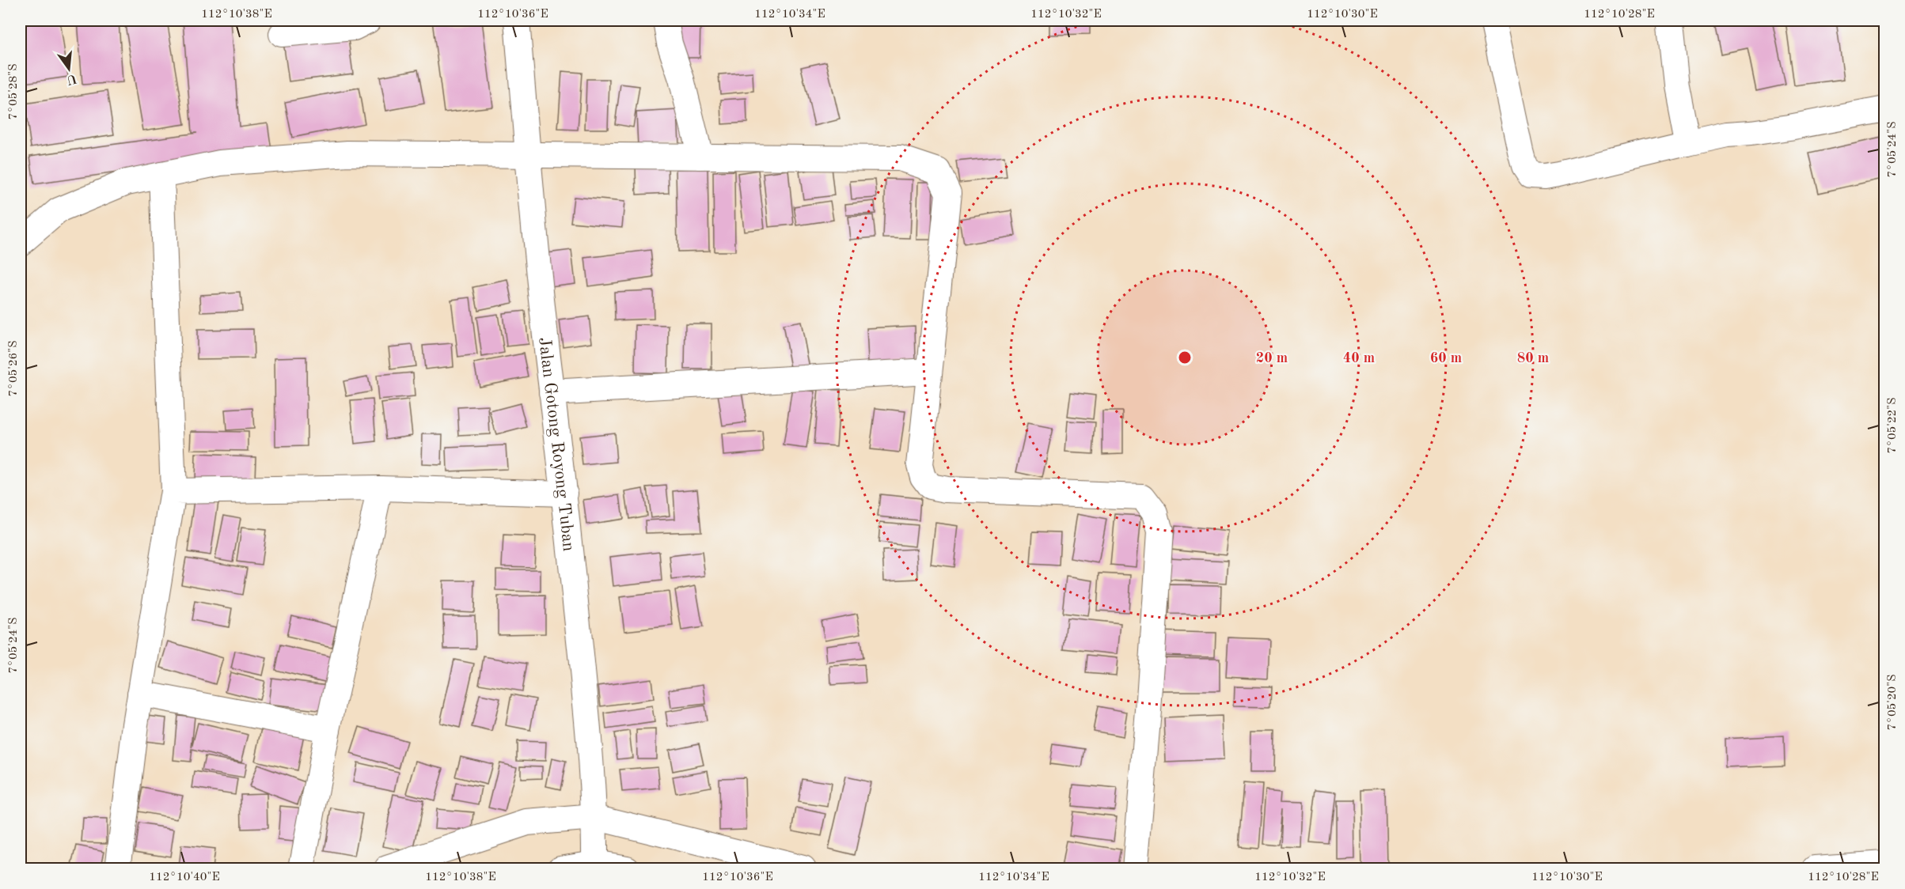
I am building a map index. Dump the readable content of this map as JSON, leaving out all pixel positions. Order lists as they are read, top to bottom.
{
  "streets": {
    "street": ["Jalan Gotong Royong Tuban"]
  },
  "north": "bottom",
  "coordinates": [
    "112°10'38\"E",
    "112°10'36\"E",
    "112°10'34\"E",
    "112°10'32\"E",
    "112°10'30\"E",
    "112°10'28\"E",
    "7°05'28\"S",
    "7°05'24\"S",
    "7°05'26\"S",
    "7°05'22\"S",
    "7°05'20\"S",
    "112°10'40\"E"
  ],
  "rings": [
    "20 m",
    "40 m",
    "60 m",
    "80 m"
  ]
}
